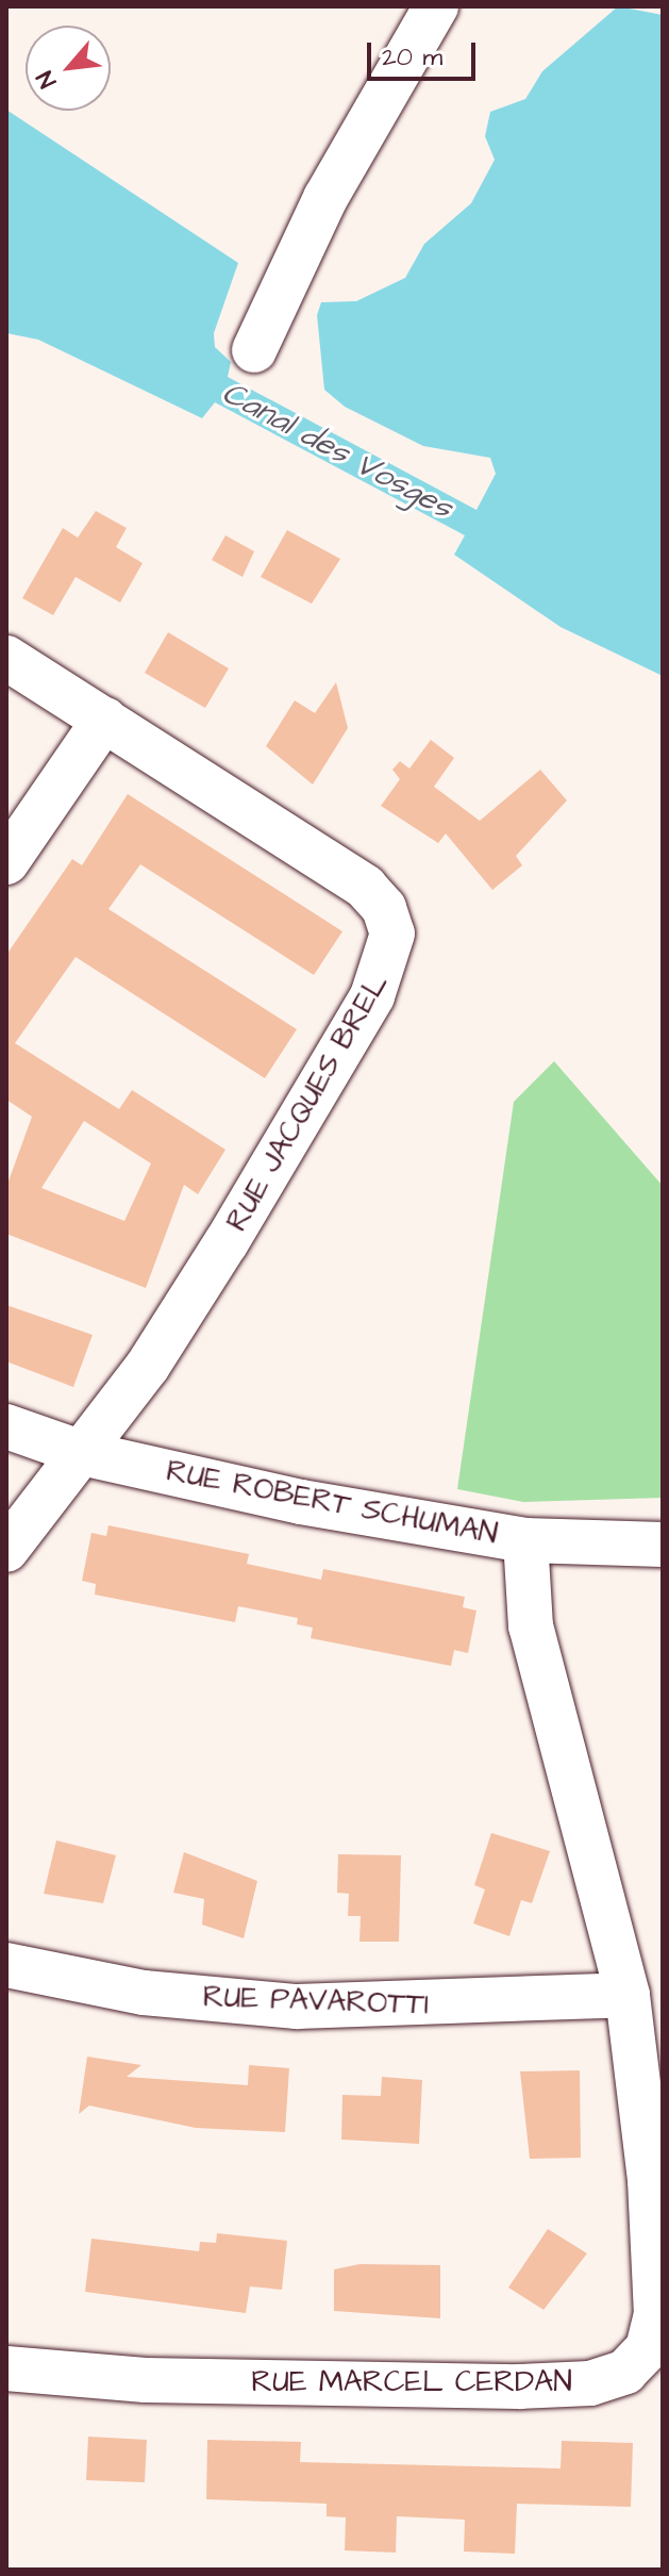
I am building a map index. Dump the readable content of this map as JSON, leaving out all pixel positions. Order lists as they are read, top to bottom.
{
  "streets": {
    "street": [
      "RUE JACQUES BREL",
      "RUE ROBERT SCHUMAN",
      "RUE PAVAROTTI",
      "RUE MARCEL CERDAN"
    ]
  },
  "crossings": [
    ["RUE JACQUES BREL", "RUE ROBERT SCHUMAN"],
    ["RUE ROBERT SCHUMAN", "RUE MARCEL CERDAN"],
    ["RUE PAVAROTTI", "RUE MARCEL CERDAN"]
  ],
  "water": ["Canal des Vosges"],
  "scale_bar": "20 m",
  "north": "bottom left"
}
